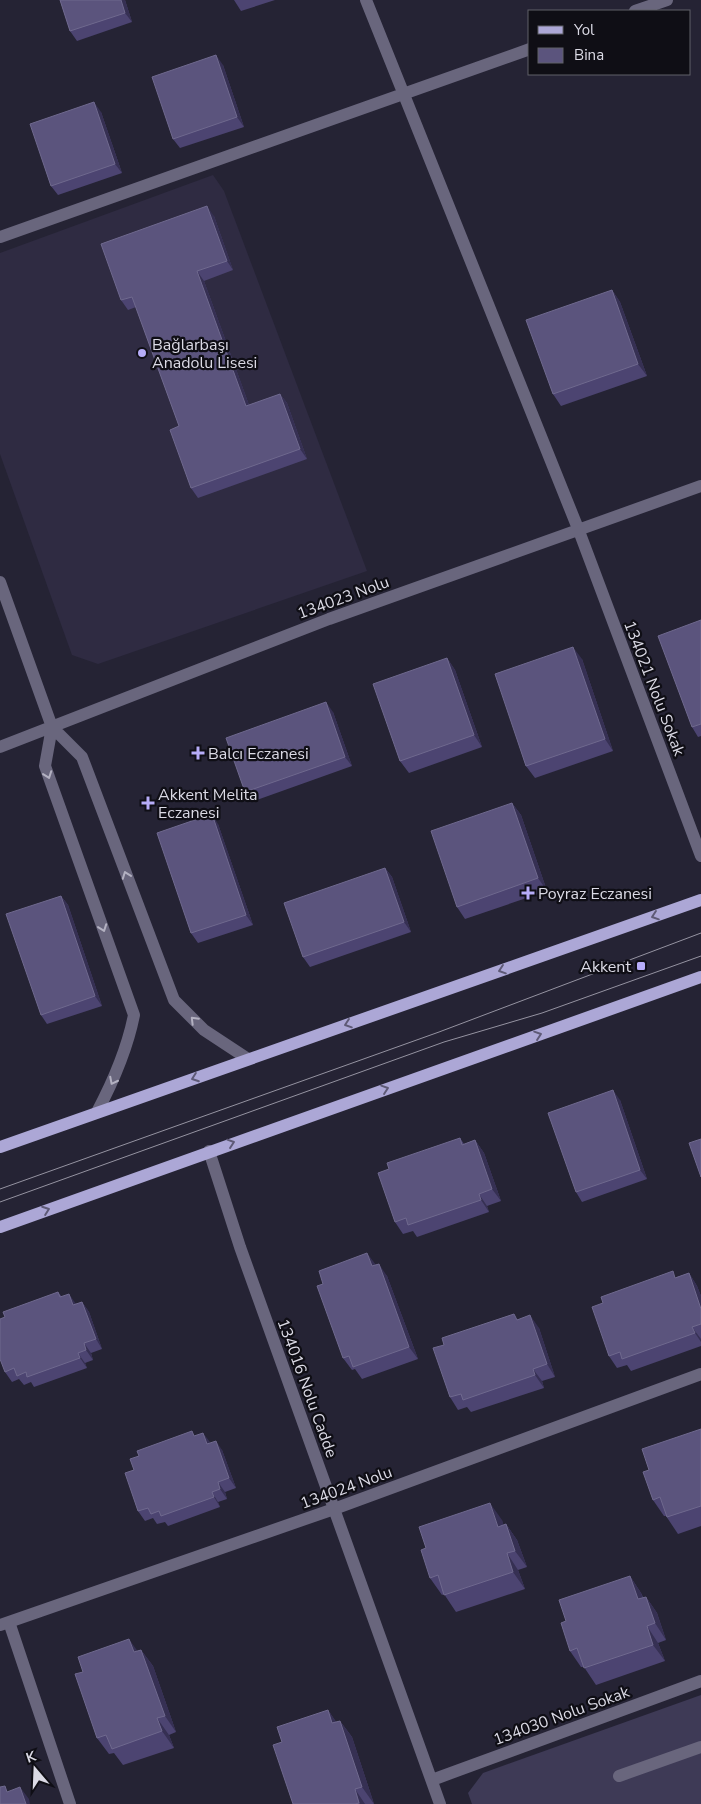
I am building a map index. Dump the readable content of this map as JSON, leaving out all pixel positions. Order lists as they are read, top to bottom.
{
  "streets": {
    "street": [
      "134023 Nolu",
      "134021 Nolu Sokak",
      "134016 Nolu Cadde",
      "134024 Nolu",
      "134030 Nolu Sokak"
    ]
  },
  "crossings": [
    ["134023 Nolu", "134021 Nolu Sokak"],
    ["134016 Nolu Cadde", "134024 Nolu"],
    ["134016 Nolu Cadde", "134030 Nolu Sokak"]
  ],
  "places": {
    "other": ["Bağlarbaşı Anadolu Lisesi"],
    "health": ["Balcı Eczanesi", "Akkent Melita Eczanesi", "Poyraz Eczanesi"],
    "transit": ["Akkent"]
  },
  "legend": ["Yol", "Bina"],
  "north": "top"
}
